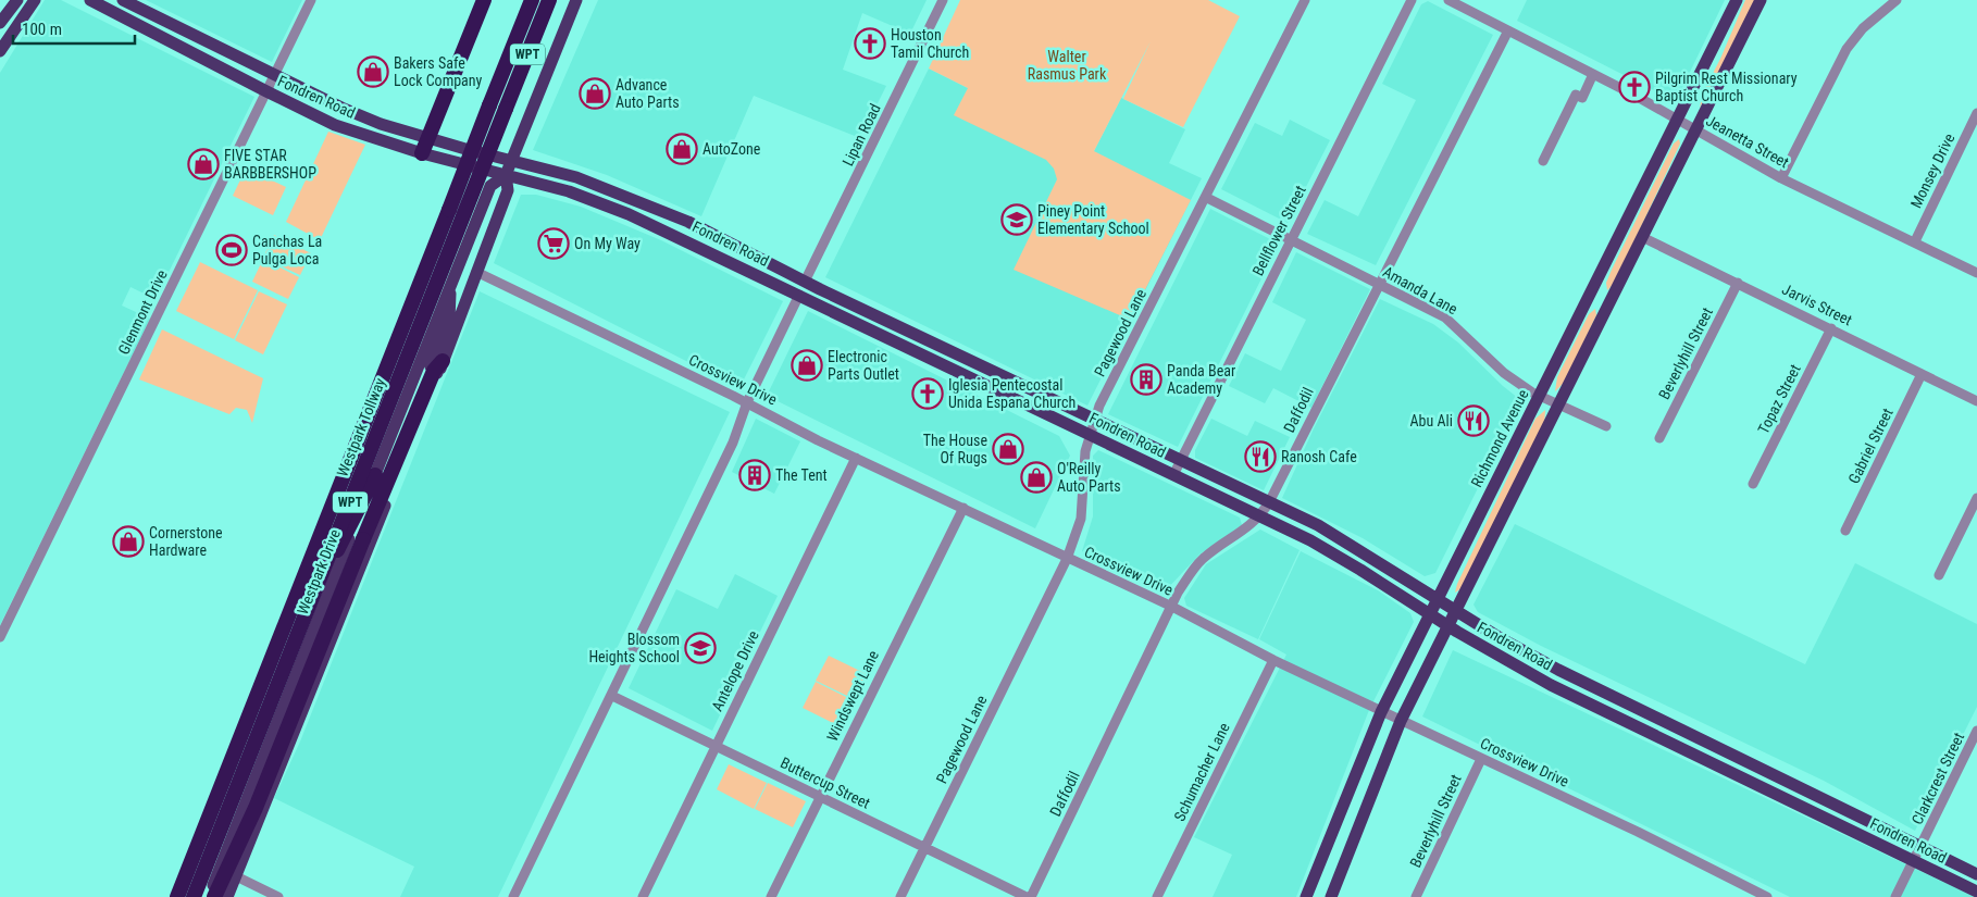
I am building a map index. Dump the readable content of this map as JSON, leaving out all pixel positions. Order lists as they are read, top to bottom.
{
  "streets": {
    "highway": ["WPT", "Westpark Tollway"],
    "main road": ["Fondren Road", "Richmond Avenue", "Westpark Drive"],
    "street": [
      "Lipan Road",
      "Jeanetta Street",
      "Monsey Drive",
      "Bellflower Street",
      "Amanda Lane",
      "Jarvis Street",
      "Glenmont Drive",
      "Pagewood Lane",
      "Beverlyhill Street",
      "Crossview Drive",
      "Topaz Street",
      "Daffodil",
      "Gabriel Street",
      "Antelope Drive",
      "Windswept Lane",
      "Schumacher Lane",
      "Clarkcrest Street",
      "Buttercup Street"
    ]
  },
  "crossings": [
    ["Fondren Road", "Lipan Road"],
    ["Fondren Road", "Bellflower Street"],
    ["Fondren Road", "Glenmont Drive"],
    ["Fondren Road", "Pagewood Lane"],
    ["Fondren Road", "Daffodil"],
    ["Fondren Road", "Richmond Avenue"],
    ["Fondren Road", "Westpark Drive"],
    ["Fondren Road", "Clarkcrest Street"],
    ["Jeanetta Street", "Monsey Drive"],
    ["Jeanetta Street", "Daffodil"],
    ["Jeanetta Street", "Richmond Avenue"],
    ["Bellflower Street", "Amanda Lane"],
    ["Amanda Lane", "Pagewood Lane"],
    ["Amanda Lane", "Daffodil"],
    ["Amanda Lane", "Richmond Avenue"],
    ["Jarvis Street", "Beverlyhill Street"],
    ["Jarvis Street", "Topaz Street"],
    ["Jarvis Street", "Gabriel Street"],
    ["Pagewood Lane", "Crossview Drive"],
    ["Pagewood Lane", "Buttercup Street"],
    ["Beverlyhill Street", "Crossview Drive"],
    ["Crossview Drive", "Daffodil"],
    ["Crossview Drive", "Richmond Avenue"],
    ["Crossview Drive", "Westpark Drive"],
    ["Crossview Drive", "Antelope Drive"],
    ["Crossview Drive", "Windswept Lane"],
    ["Crossview Drive", "Schumacher Lane"],
    ["Antelope Drive", "Buttercup Street"],
    ["Windswept Lane", "Buttercup Street"]
  ],
  "parks": ["Walter Rasmus Park"],
  "places": {
    "church": ["Houston Tamil Church", "Pilgrim Rest Missionary Baptist Church", "Iglesia Pentecostal Unida Espana Church"],
    "shop": [
      "Bakers Safe Lock Company",
      "Advance Auto Parts",
      "AutoZone",
      "FIVE STAR BARBBERSHOP",
      "Electronic Parts Outlet",
      "The House Of Rugs",
      "O'Reilly Auto Parts",
      "Cornerstone Hardware"
    ],
    "school or university": ["Piney Point Elementary School", "Blossom Heights School"],
    "supermarket": ["On My Way"],
    "sports": ["Canchas La Pulga Loca"],
    "building": ["Panda Bear Academy", "The Tent"],
    "restaurant": ["Abu Ali", "Ranosh Cafe"]
  },
  "scale_bar": "100 m"
}
